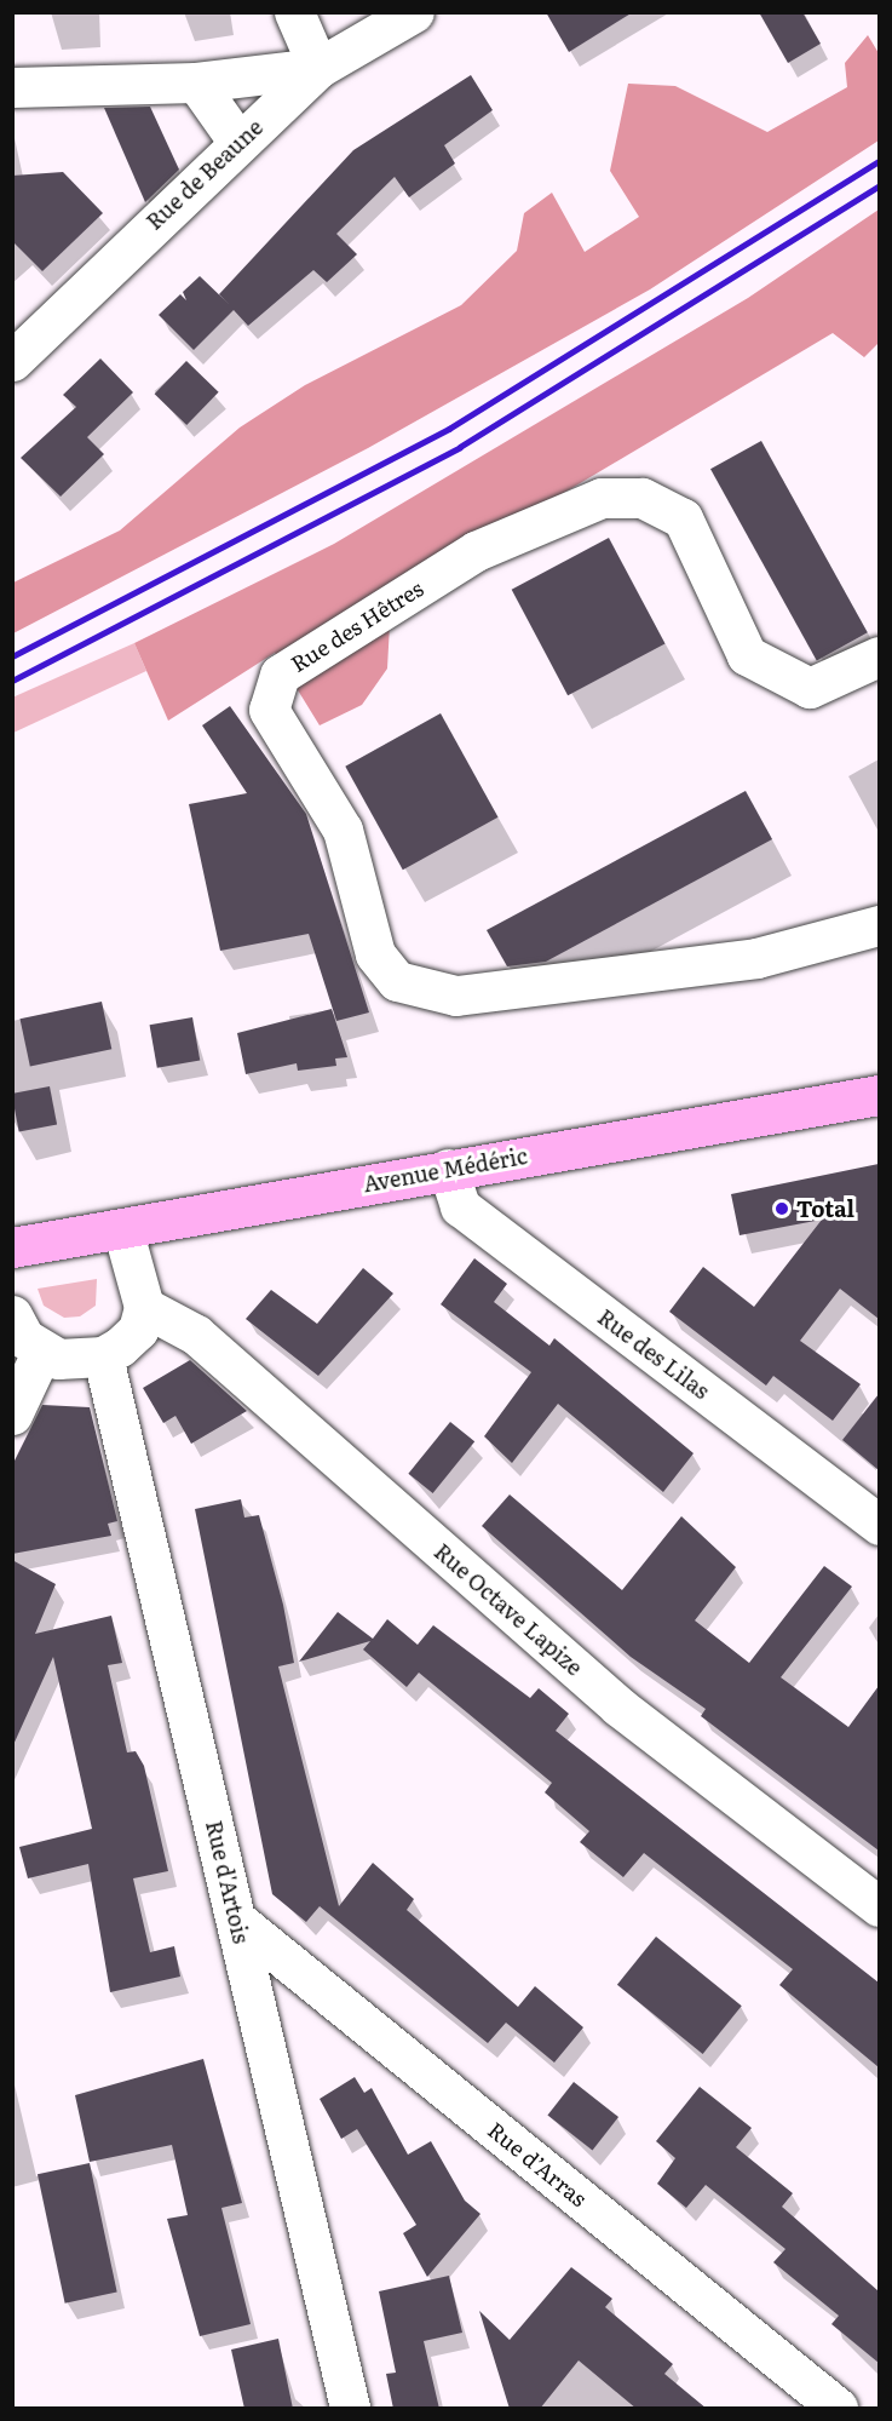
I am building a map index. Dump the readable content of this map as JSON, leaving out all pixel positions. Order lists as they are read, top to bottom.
{
  "streets": {
    "main road": ["Avenue Médéric"],
    "street": [
      "Rue de Beaune",
      "Rue des Hêtres",
      "Rue des Lilas",
      "Rue Octave Lapize",
      "Rue d'Artois",
      "Rue d’Arras"
    ]
  },
  "crossings": [
    ["Avenue Médéric", "Rue des Lilas"],
    ["Rue d'Artois", "Rue d’Arras"]
  ],
  "places": ["Total"]
}
